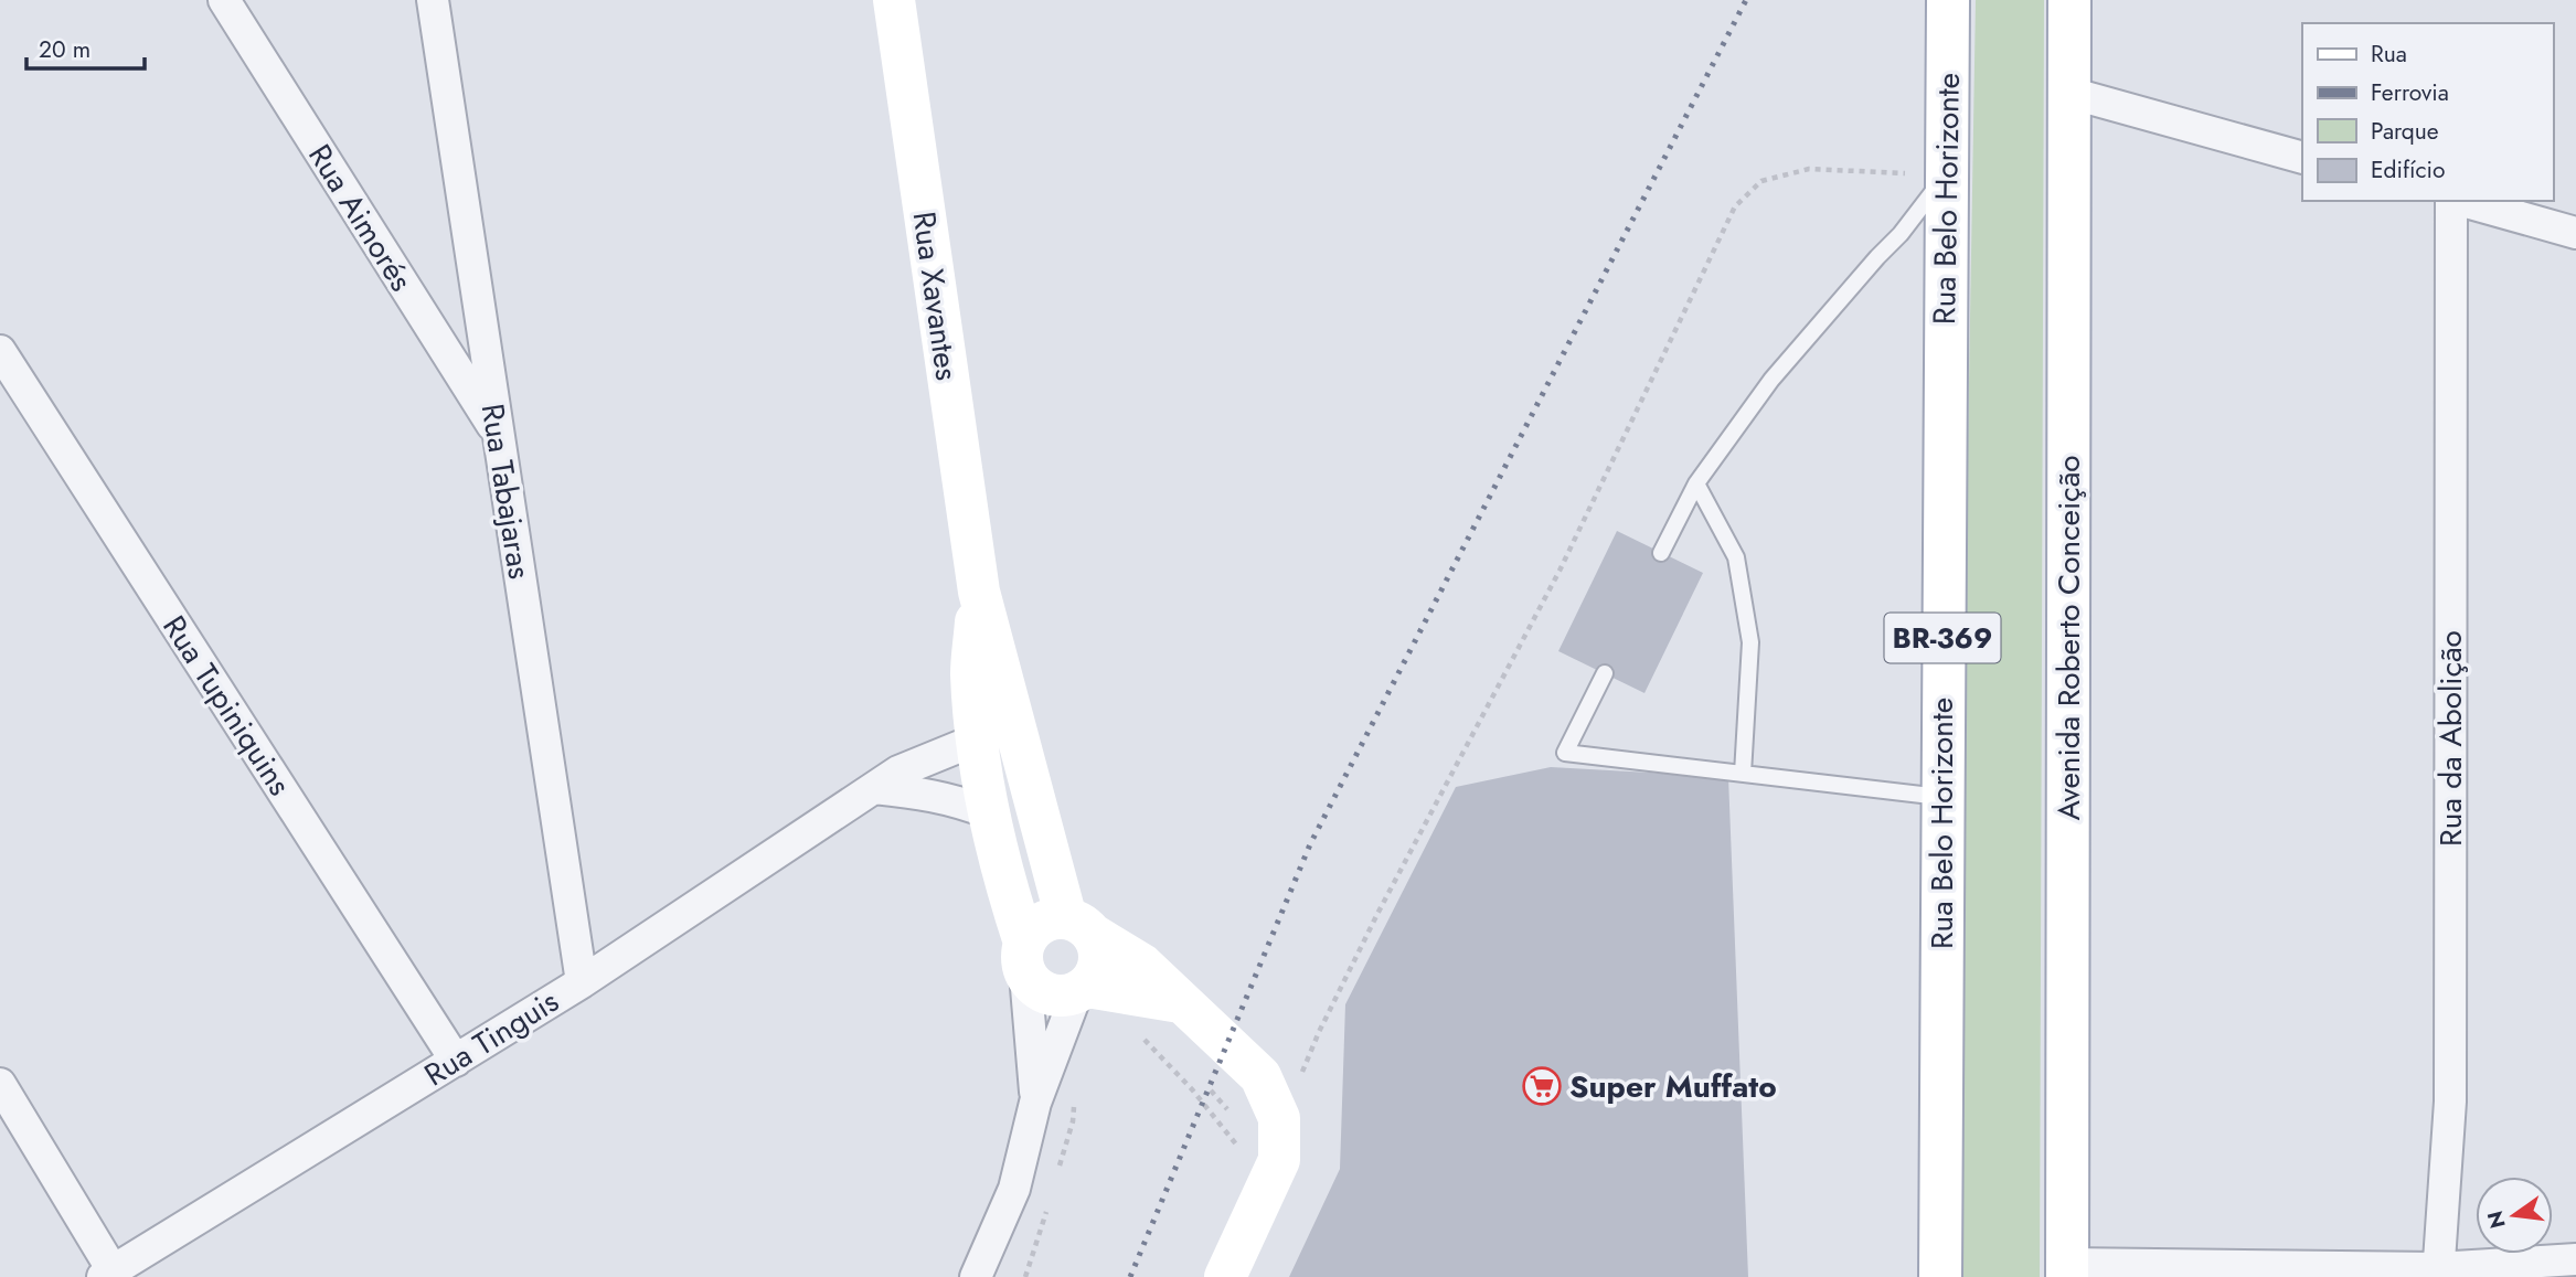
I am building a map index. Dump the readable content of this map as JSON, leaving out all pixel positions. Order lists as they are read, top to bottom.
{
  "streets": {
    "main road": [
      "Rua Belo Horizonte",
      "Rua Xavantes",
      "BR-369",
      "Avenida Roberto Conceição"
    ],
    "street": [
      "Rua Aimorés",
      "Rua Tabajaras",
      "Rua Tupiniquins",
      "Rua da Abolição",
      "Rua Tinguis"
    ]
  },
  "crossings": [
    ["Rua Aimorés", "Rua Tabajaras"],
    ["Rua Xavantes", "Rua Tinguis"],
    ["Rua Tabajaras", "Rua Tinguis"],
    ["Rua Tupiniquins", "Rua Tinguis"]
  ],
  "places": {
    "supermarket": ["Super Muffato"]
  },
  "legend": [
    "Rua",
    "Ferrovia",
    "Parque",
    "Edifício"
  ],
  "scale_bar": "20 m",
  "north": "left"
}
